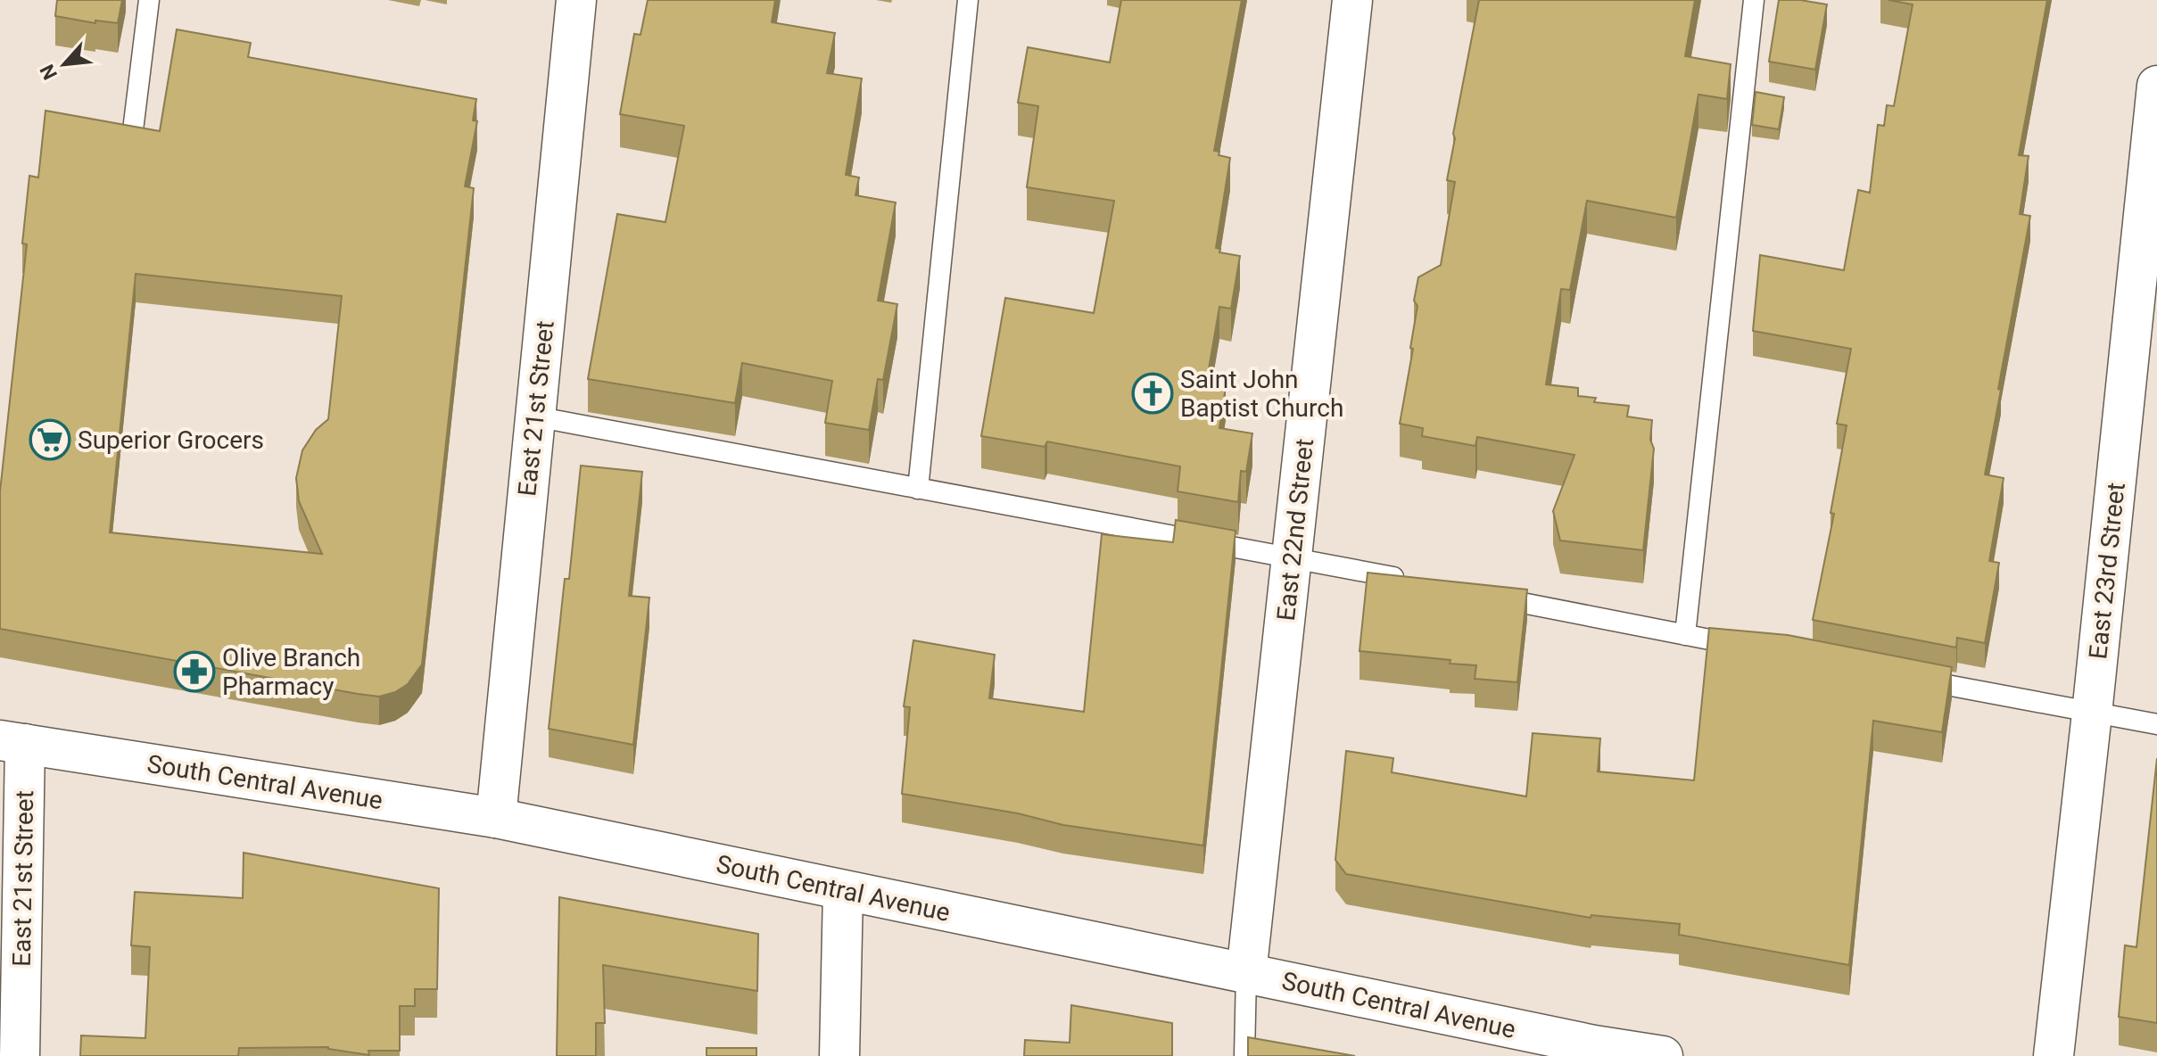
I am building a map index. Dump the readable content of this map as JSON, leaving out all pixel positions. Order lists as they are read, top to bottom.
{
  "streets": {
    "street": [
      "East 21st Street",
      "East 22nd Street",
      "East 23rd Street",
      "South Central Avenue"
    ]
  },
  "crossings": [
    ["East 21st Street", "South Central Avenue"],
    ["East 22nd Street", "South Central Avenue"]
  ],
  "places": {
    "church": ["Saint John Baptist Church"],
    "supermarket": ["Superior Grocers"],
    "pharmacy": ["Olive Branch Pharmacy"]
  },
  "north": "bottom left"
}
